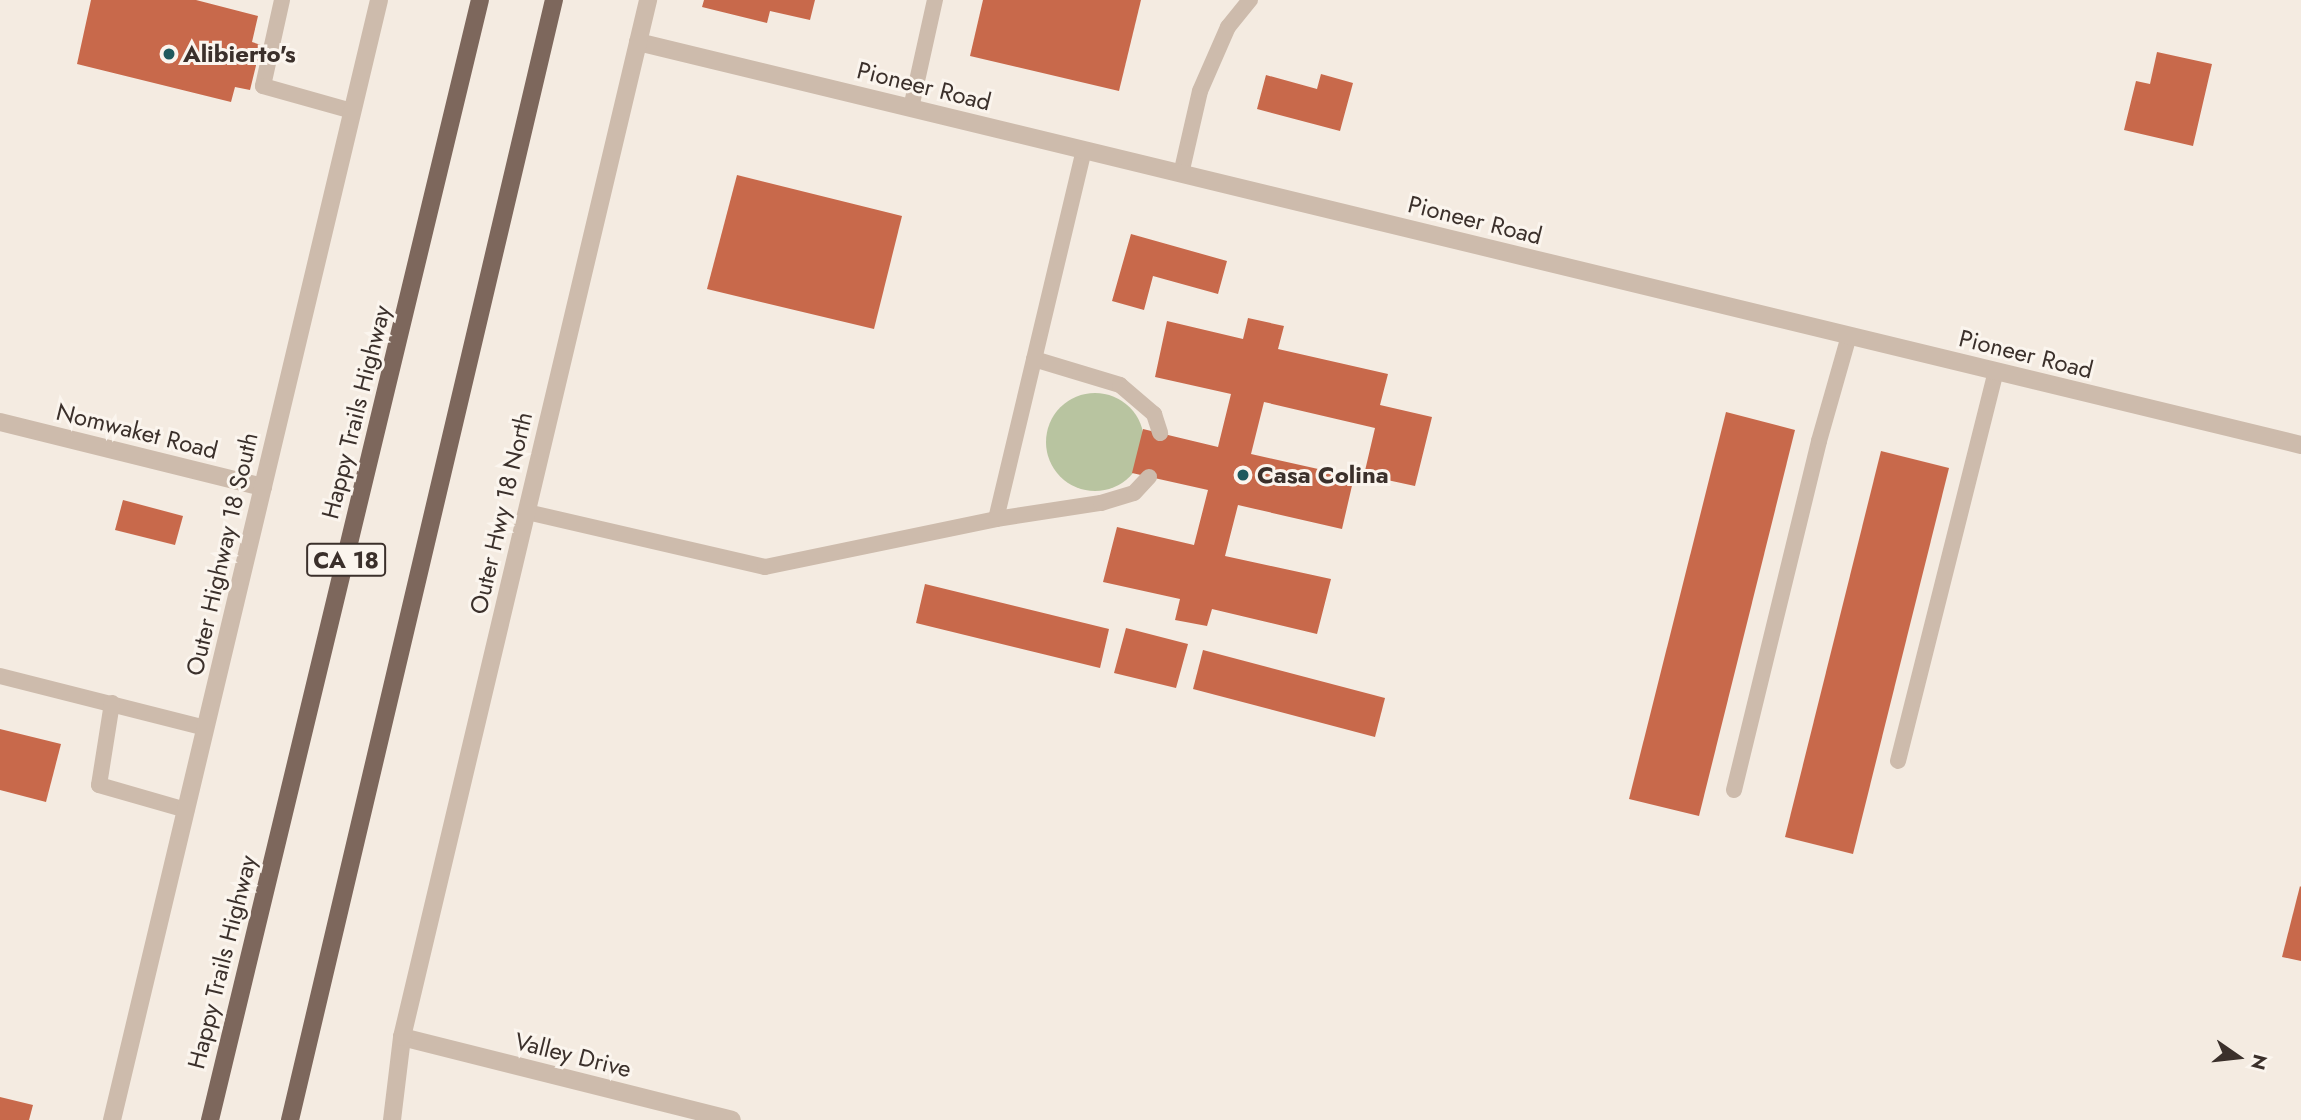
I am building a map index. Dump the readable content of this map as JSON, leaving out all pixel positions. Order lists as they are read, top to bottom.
{
  "streets": {
    "main road": ["Happy Trails Highway", "CA 18"],
    "street": [
      "Pioneer Road",
      "Nomwaket Road",
      "Outer Hwy 18 North",
      "Outer Highway 18 South",
      "Valley Drive"
    ]
  },
  "crossings": [
    ["Pioneer Road", "Outer Hwy 18 North"],
    ["Nomwaket Road", "Outer Highway 18 South"],
    ["Outer Hwy 18 North", "Valley Drive"]
  ],
  "places": ["Alibierto's", "Casa Colina"],
  "north": "right"
}
